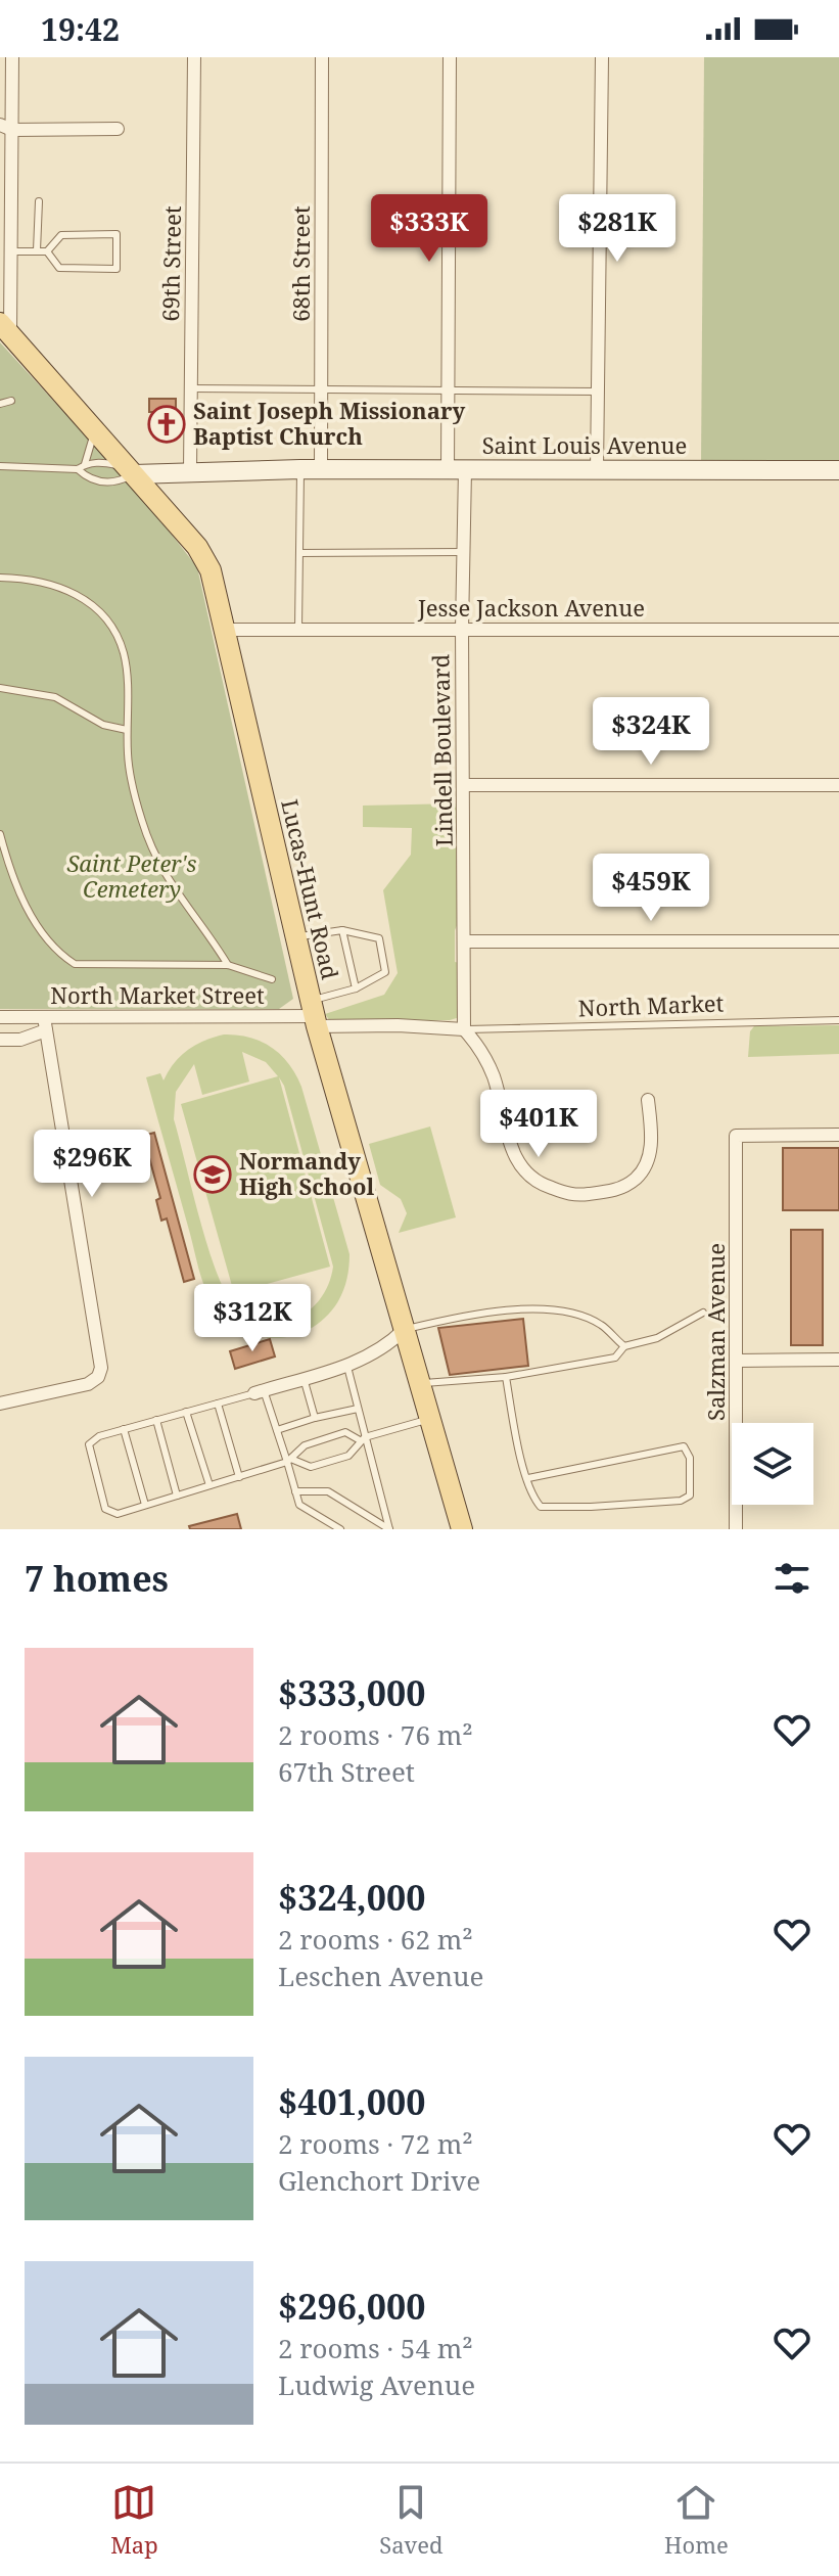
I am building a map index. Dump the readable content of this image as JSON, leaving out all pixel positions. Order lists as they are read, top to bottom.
{
  "streets": {
    "main road": ["Lucas-Hunt Road"],
    "street": [
      "69th Street",
      "68th Street",
      "Saint Louis Avenue",
      "Jesse Jackson Avenue",
      "Lindell Boulevard",
      "North Market Street",
      "Salzman Avenue"
    ],
    "lane": ["North Market"]
  },
  "crossings": [
    ["69th Street", "Saint Louis Avenue"],
    ["68th Street", "Saint Louis Avenue"],
    ["Saint Louis Avenue", "Lindell Boulevard"],
    ["Saint Louis Avenue", "Lucas-Hunt Road"],
    ["Jesse Jackson Avenue", "Lindell Boulevard"],
    ["Jesse Jackson Avenue", "Lucas-Hunt Road"],
    ["Lindell Boulevard", "North Market Street"],
    ["Lindell Boulevard", "North Market"],
    ["Lucas-Hunt Road", "North Market Street"],
    ["North Market Street", "North Market"]
  ],
  "parks": ["Saint Peter's Cemetery"],
  "places": {
    "church": ["Saint Joseph Missionary Baptist Church"],
    "school or university": ["Normandy High School"]
  },
  "page": {
    "status": "19:42",
    "price": [
      "$333K",
      "$281K",
      "$324K",
      "$459K",
      "$401K",
      "$296K",
      "$312K"
    ],
    "heading": "7 homes",
    "list": [
      {
        "name": "$333,000",
        "note": "2 rooms · 76 m² · 67th Street"
      },
      {
        "name": "$324,000",
        "note": "2 rooms · 62 m² · Leschen Avenue"
      },
      {
        "name": "$401,000",
        "note": "2 rooms · 72 m² · Glenchort Drive"
      },
      {
        "name": "$296,000",
        "note": "2 rooms · 54 m² · Ludwig Avenue"
      }
    ],
    "tabs": ["Map", "Saved", "Home"]
  }
}
